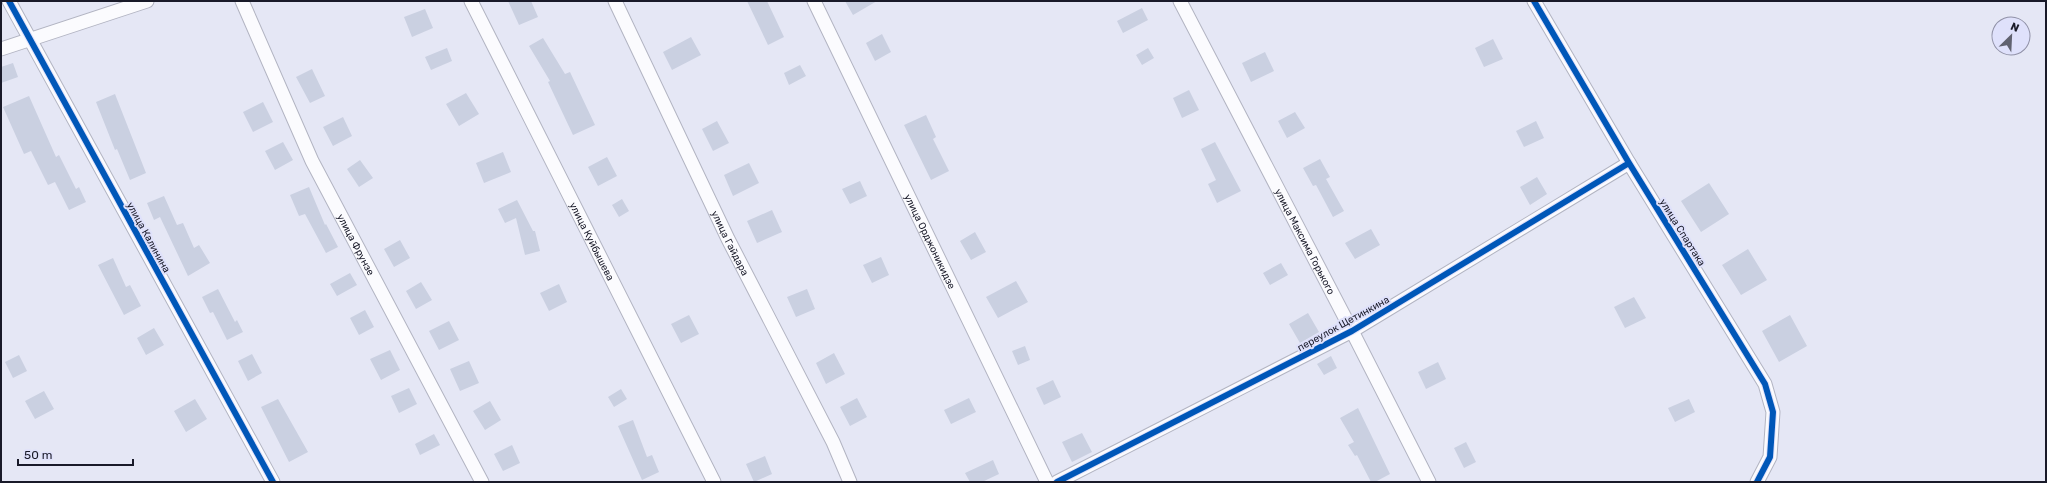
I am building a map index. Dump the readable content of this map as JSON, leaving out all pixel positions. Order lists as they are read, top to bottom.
{
  "streets": {
    "street": [
      "улица Спартака",
      "улица Калинина",
      "улица Максима Горького",
      "улица Куйбышева",
      "улица Орджоникидзе",
      "улица Гайдара",
      "улица Фрунзе",
      "переулок Щетинкина"
    ]
  },
  "crossings": [
    ["улица Спартака", "переулок Щетинкина"],
    ["улица Максима Горького", "переулок Щетинкина"]
  ],
  "scale_bar": "50 m",
  "north": "top right"
}
